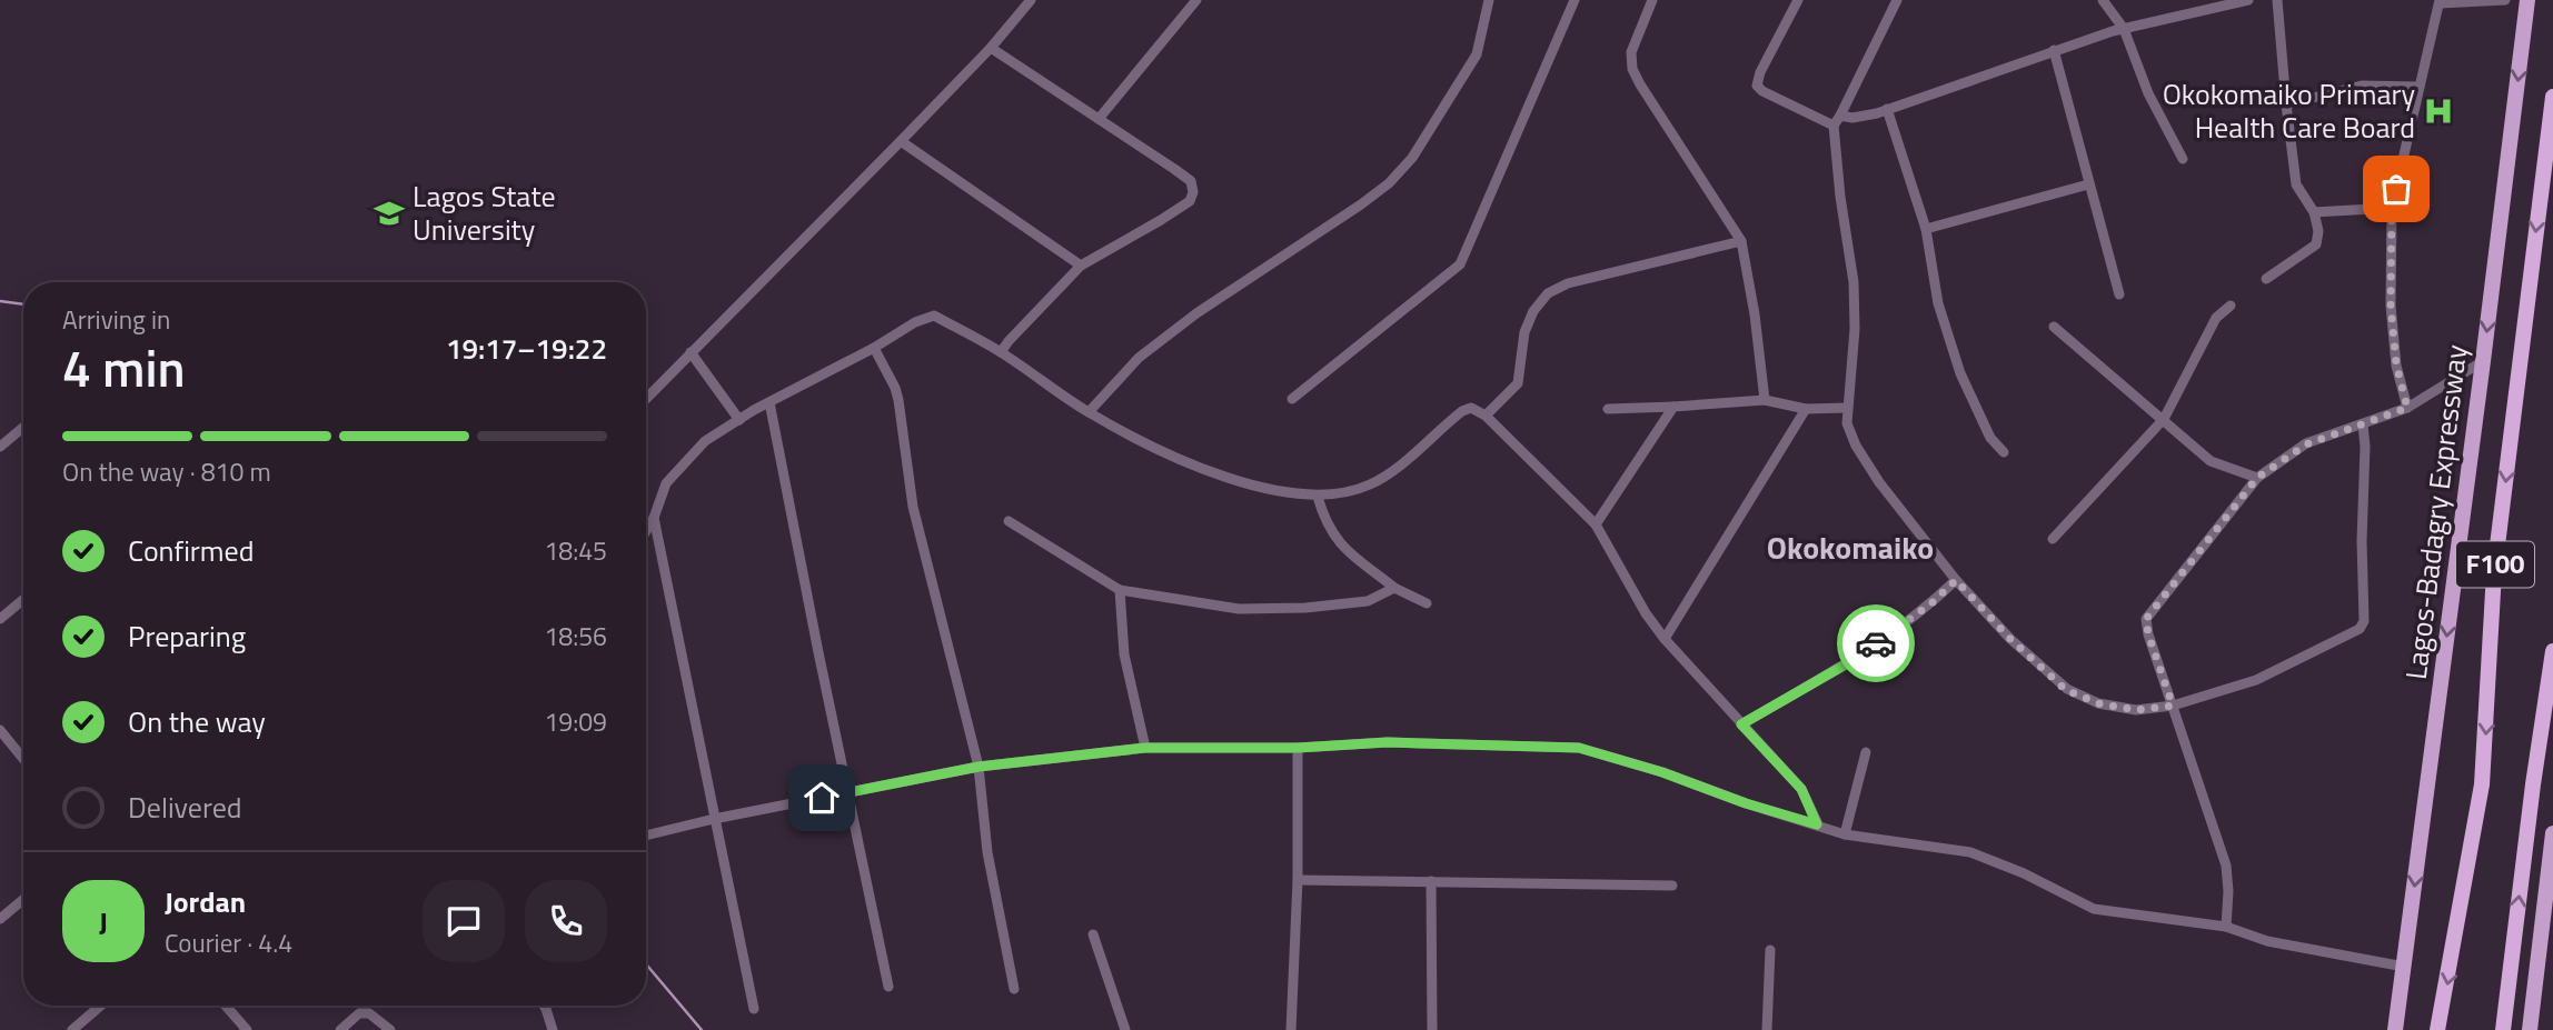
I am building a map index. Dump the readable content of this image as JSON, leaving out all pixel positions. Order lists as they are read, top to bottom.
{
  "streets": {
    "highway": ["F100"],
    "main road": ["Lagos-Badagry Expressway"]
  },
  "one_way": ["Lagos-Badagry Expressway"],
  "districts": ["Okokomaiko"],
  "places": {
    "hospital": ["Okokomaiko Primary Health Care Board"],
    "school or university": ["Lagos State University"]
  },
  "page": {
    "heading": ["4 min", "Arriving in", "19:17–19:22"],
    "panel": ["Jordan", "Courier · 4.4"],
    "bar": "On the way · 810 m",
    "list": [
      ["Confirmed", "18:45"],
      ["Preparing", "18:56"],
      ["On the way", "19:09"],
      "Delivered"
    ],
    "round": "J"
  }
}
